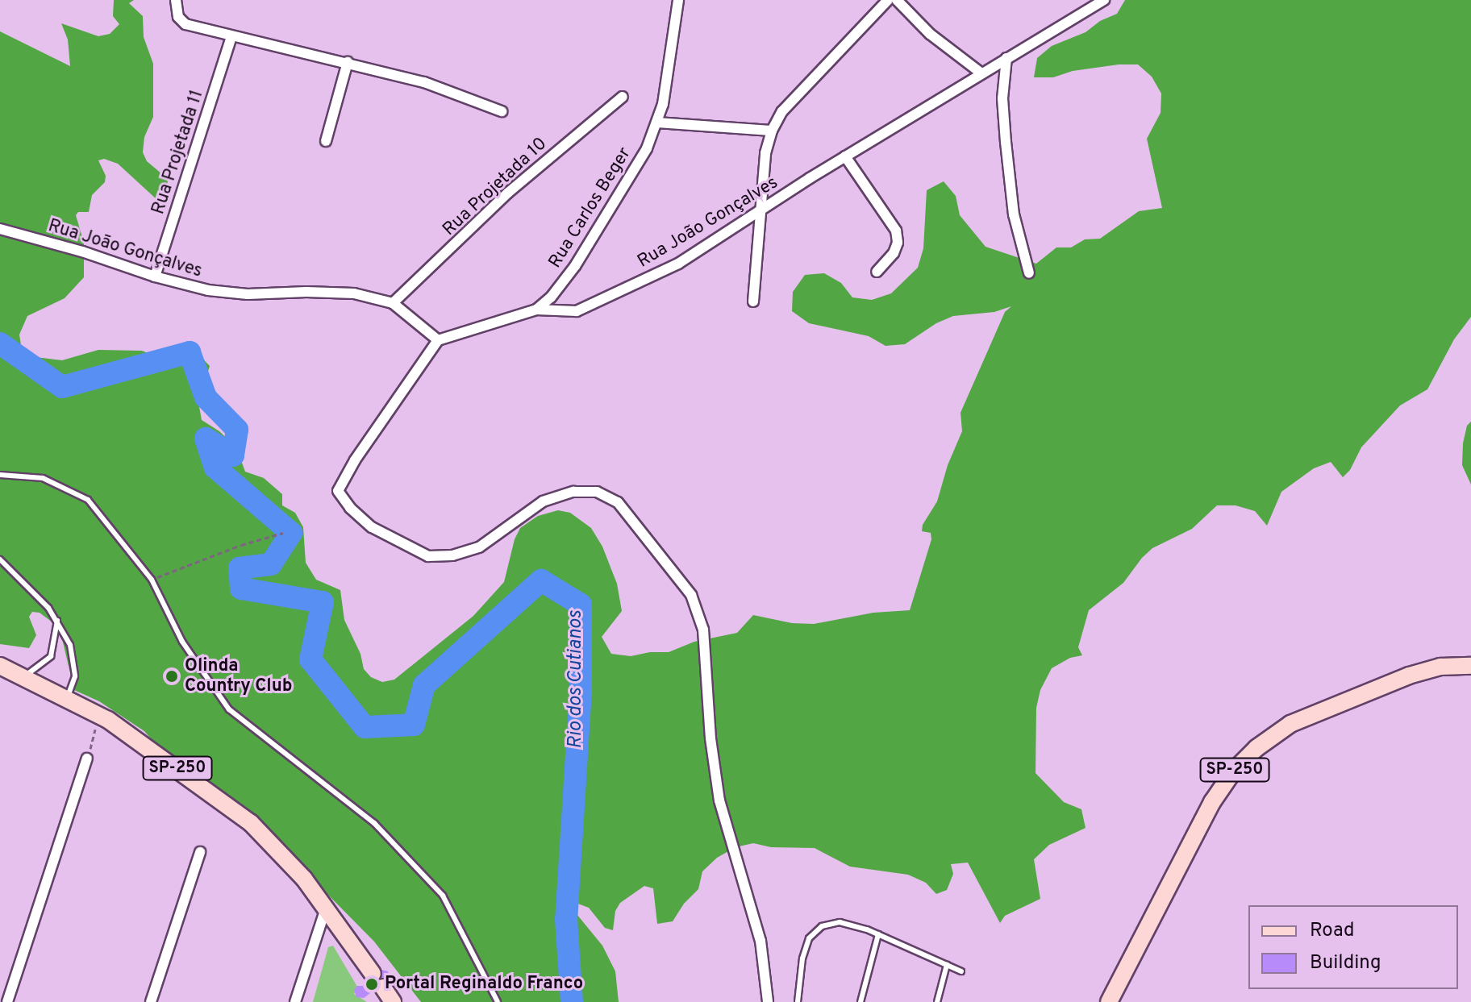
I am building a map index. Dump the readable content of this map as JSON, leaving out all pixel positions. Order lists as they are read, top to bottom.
{
  "streets": {
    "main road": ["SP-250"],
    "street": [
      "Rua Projetada 11",
      "Rua Projetada 10",
      "Rua Carlos Beger",
      "Rua João Gonçalves"
    ]
  },
  "crossings": [
    ["Rua Projetada 11", "Rua João Gonçalves"],
    ["Rua Projetada 10", "Rua João Gonçalves"],
    ["Rua Carlos Beger", "Rua João Gonçalves"]
  ],
  "water": ["Rio dos Cutianos"],
  "places": ["Olinda Country Club", "Portal Reginaldo Franco"],
  "legend": ["Road", "Building"]
}
